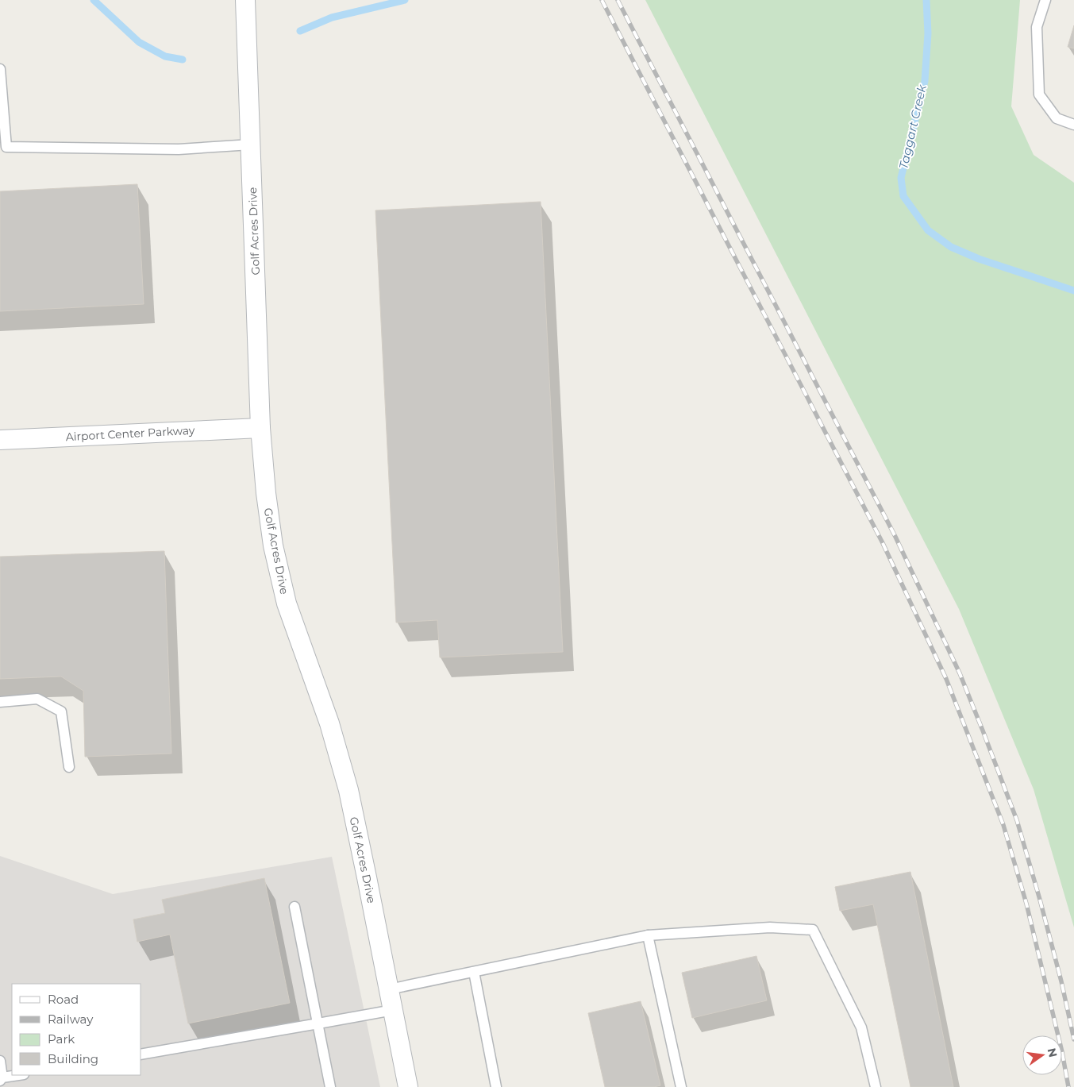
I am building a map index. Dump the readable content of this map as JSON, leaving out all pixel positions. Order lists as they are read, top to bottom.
{
  "streets": {
    "street": ["Golf Acres Drive", "Airport Center Parkway"]
  },
  "crossings": [
    ["Golf Acres Drive", "Airport Center Parkway"]
  ],
  "water": ["Taggart Creek"],
  "legend": [
    "Road",
    "Railway",
    "Park",
    "Building"
  ],
  "north": "right"
}
